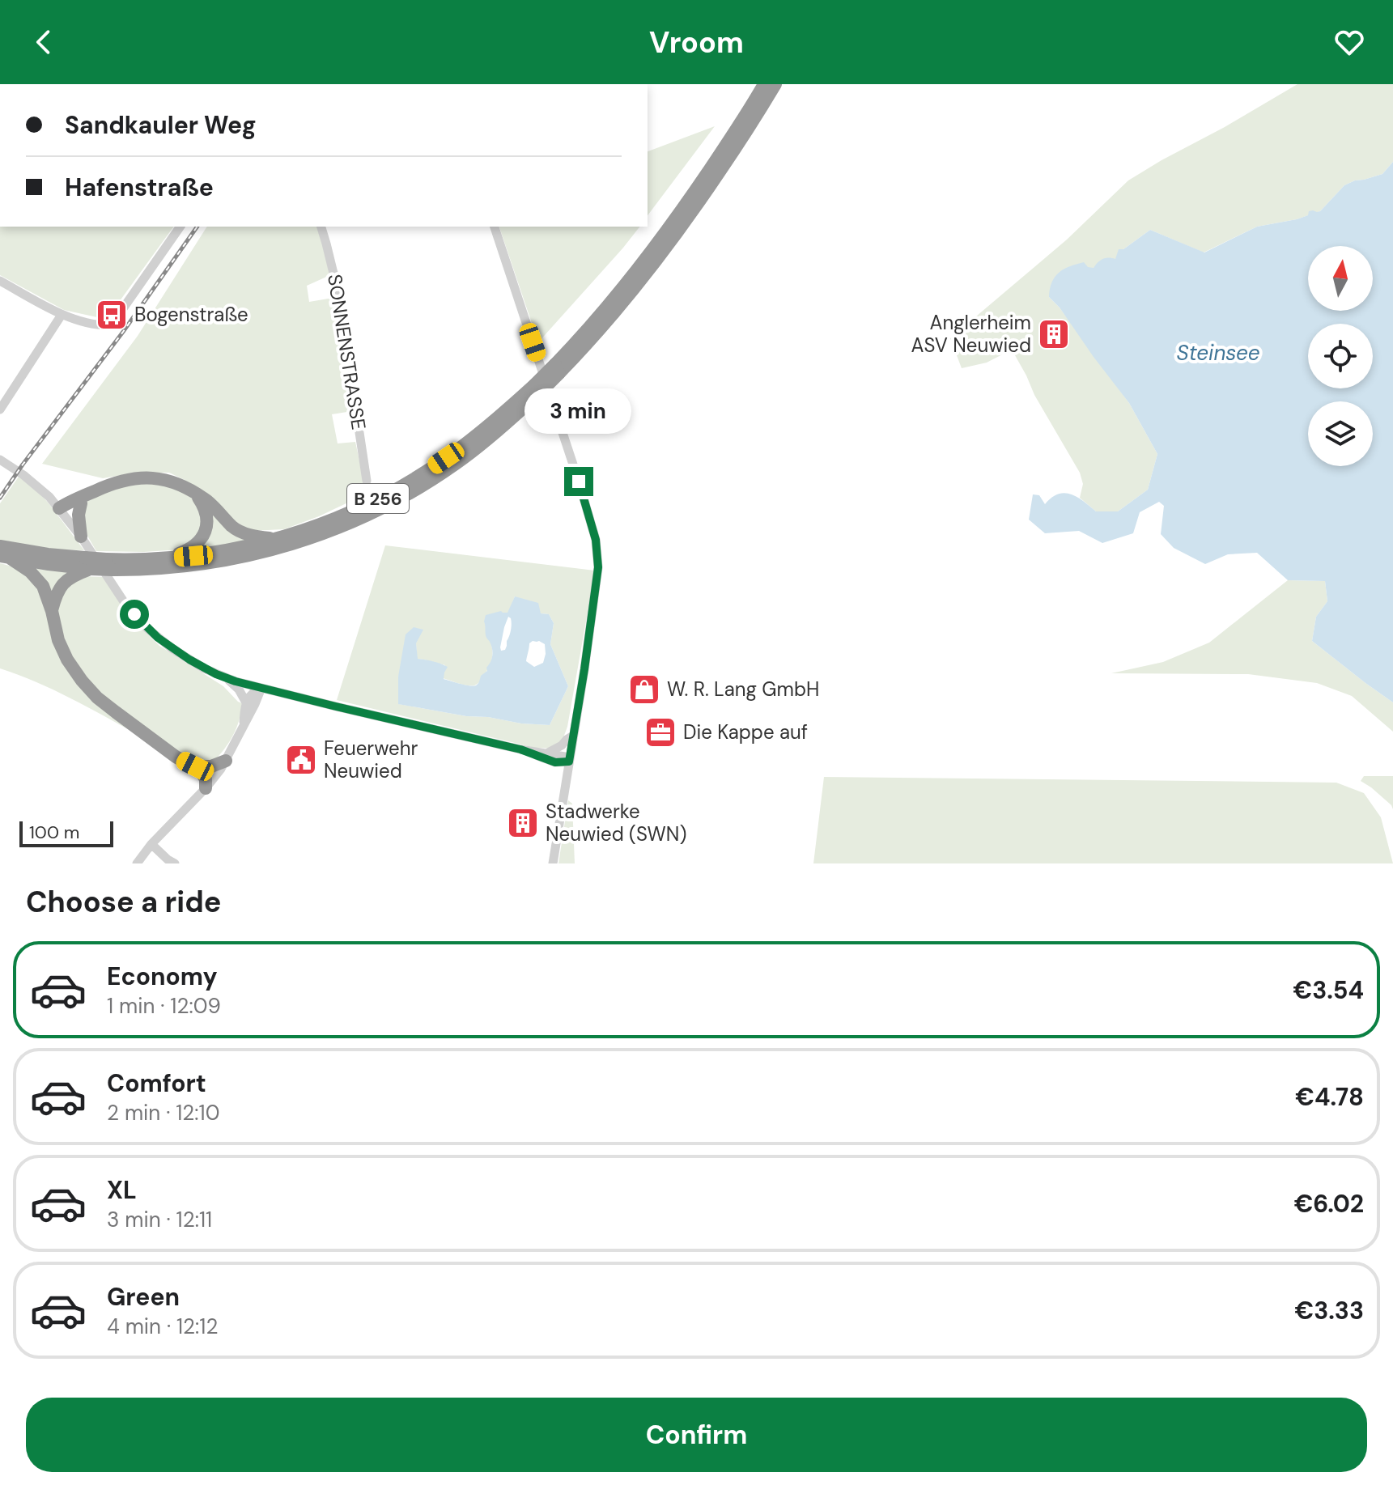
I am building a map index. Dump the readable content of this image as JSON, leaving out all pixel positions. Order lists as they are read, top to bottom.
{
  "streets": {
    "highway": ["B 256"],
    "street": ["SONNENSTRASSE"]
  },
  "water": ["Steinsee"],
  "places": {
    "bus stop": ["Bogenstraße"],
    "building": ["Anglerheim ASV Neuwied", "Stadwerke Neuwied (SWN)"],
    "shop": ["W. R. Lang GmbH"],
    "office": ["Die Kappe auf"],
    "public building": ["Feuerwehr Neuwied"]
  },
  "scale_bar": "100 m",
  "north": "top",
  "page": {
    "header": "Vroom",
    "banner": ["Sandkauler Weg", "Hafenstraße"],
    "bubble": "3 min",
    "scale": "100 m",
    "heading": "Choose a ride",
    "list": [
      {
        "name": "Economy",
        "note": "1 min · 12:09",
        "value": "€3.54"
      },
      {
        "name": "Comfort",
        "note": "2 min · 12:10",
        "value": "€4.78"
      },
      {
        "name": "XL",
        "note": "3 min · 12:11",
        "value": "€6.02"
      },
      {
        "name": "Green",
        "note": "4 min · 12:12",
        "value": "€3.33"
      }
    ],
    "buttons": "Confirm"
  }
}
